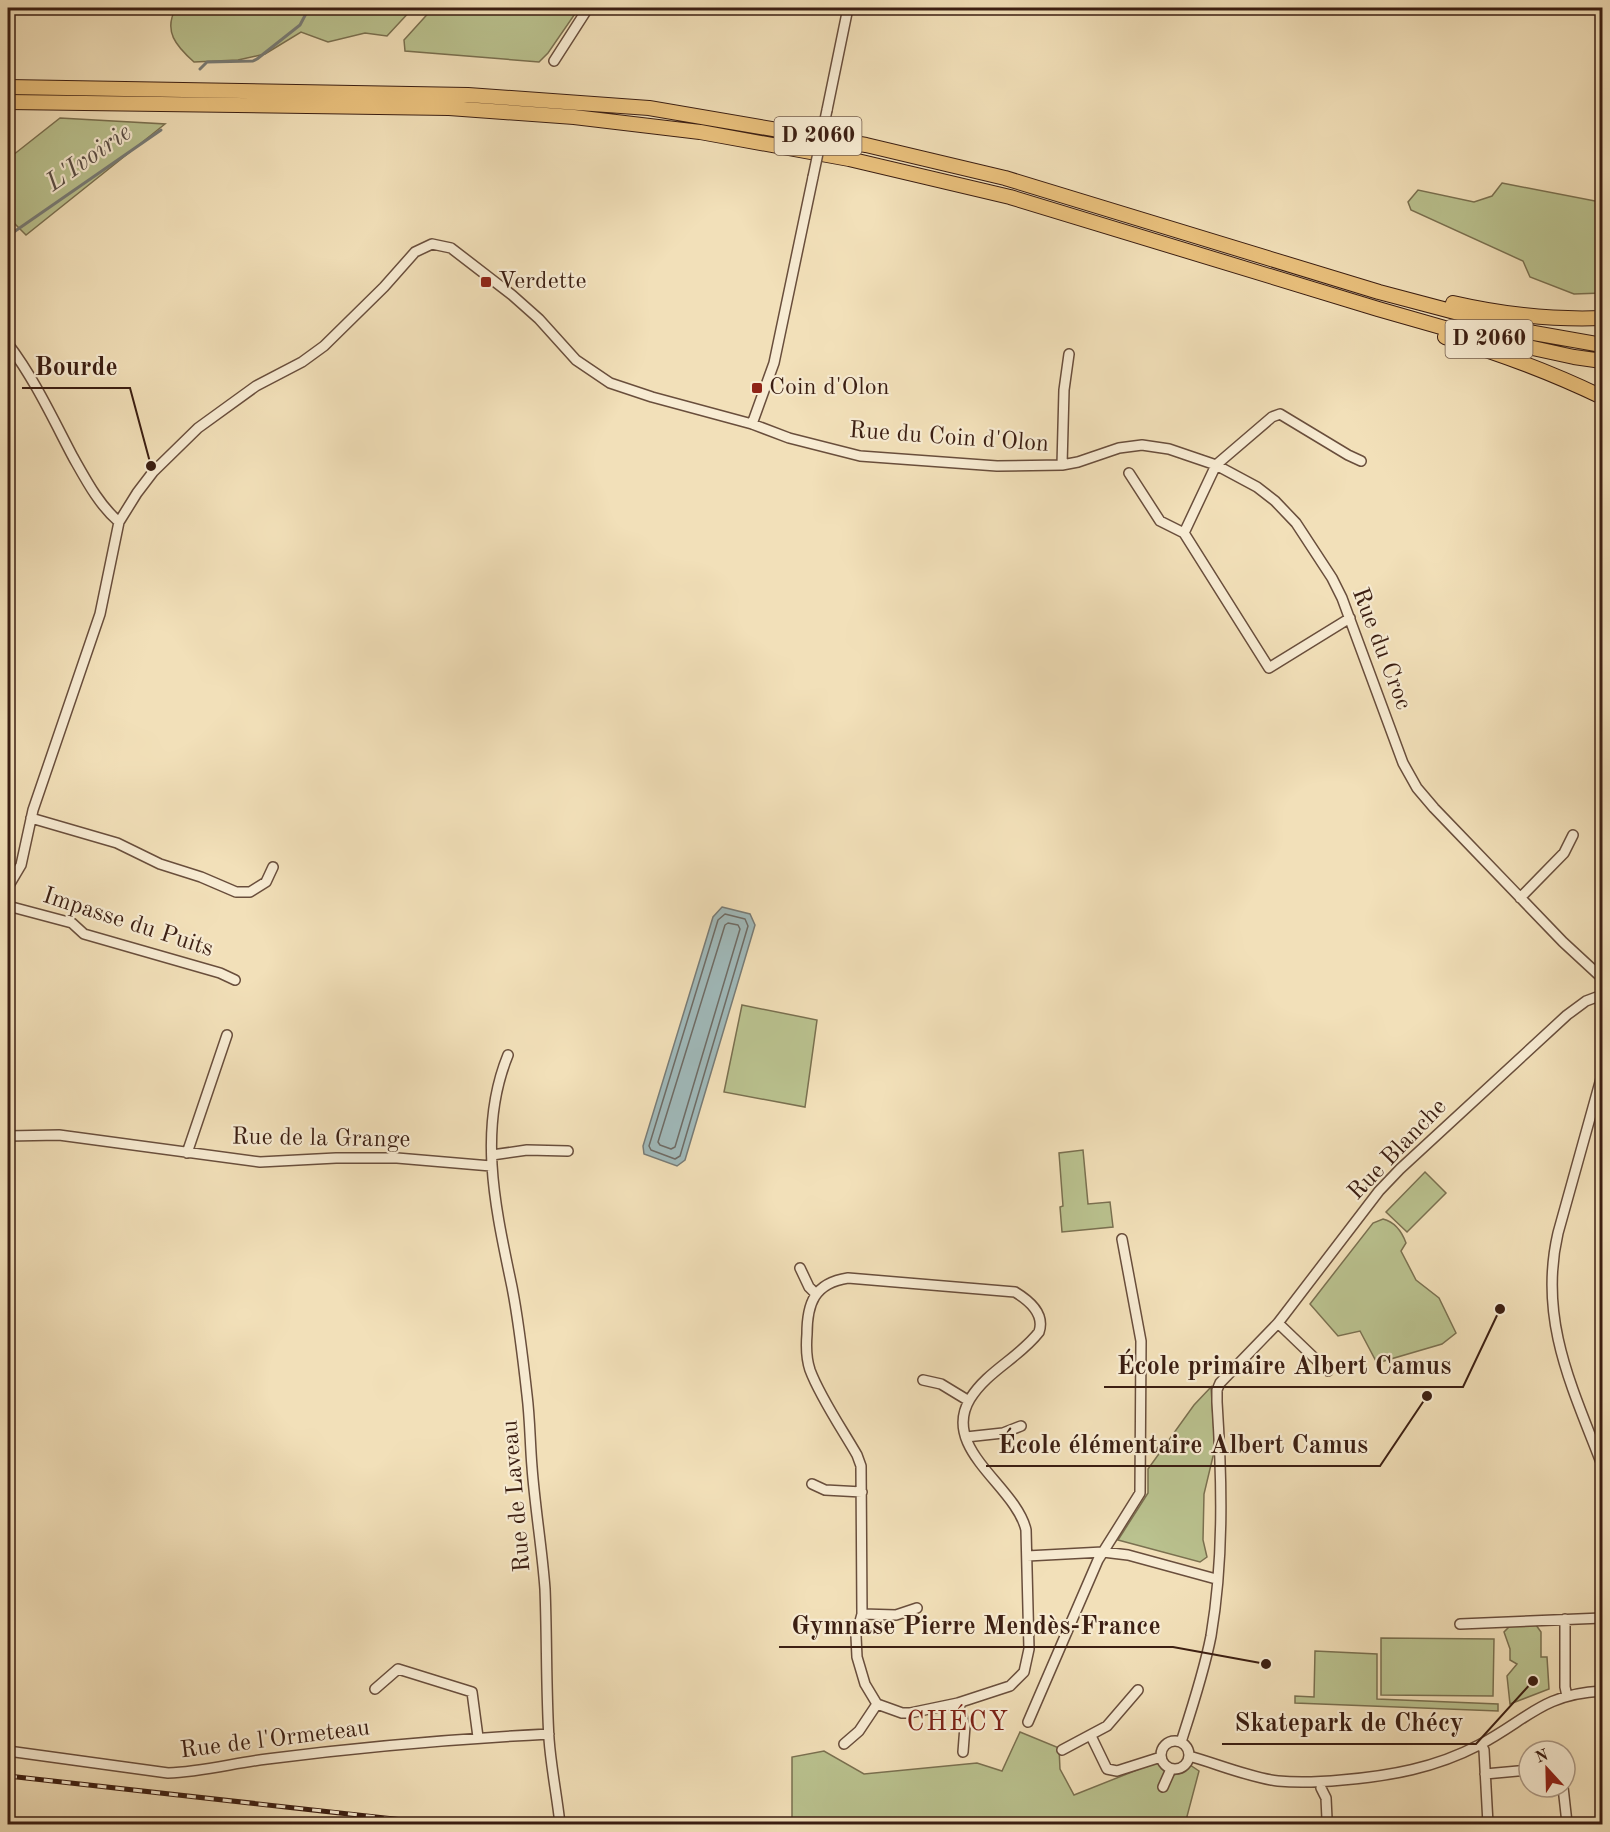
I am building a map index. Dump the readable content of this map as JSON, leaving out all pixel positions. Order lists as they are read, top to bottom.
{
  "streets": {
    "highway": ["D 2060"],
    "street": [
      "Rue du Coin d'Olon",
      "Rue du Croc",
      "Impasse du Puits",
      "Rue de la Grange",
      "Rue Blanche",
      "Rue de Laveau",
      "Rue de l'Ormeteau"
    ]
  },
  "crossings": [
    ["Rue du Coin d'Olon", "Rue du Croc"],
    ["Rue de la Grange", "Rue de Laveau"],
    ["Rue de Laveau", "Rue de l'Ormeteau"]
  ],
  "districts": ["CHÉCY"],
  "water": ["L'Ivoirie"],
  "places": {
    "transit": ["Verdette", "Coin d'Olon"],
    "other": [
      "Bourde",
      "École primaire Albert Camus",
      "École élémentaire Albert Camus",
      "Gymnase Pierre Mendès-France",
      "Skatepark de Chécy"
    ]
  },
  "north": "top"
}
